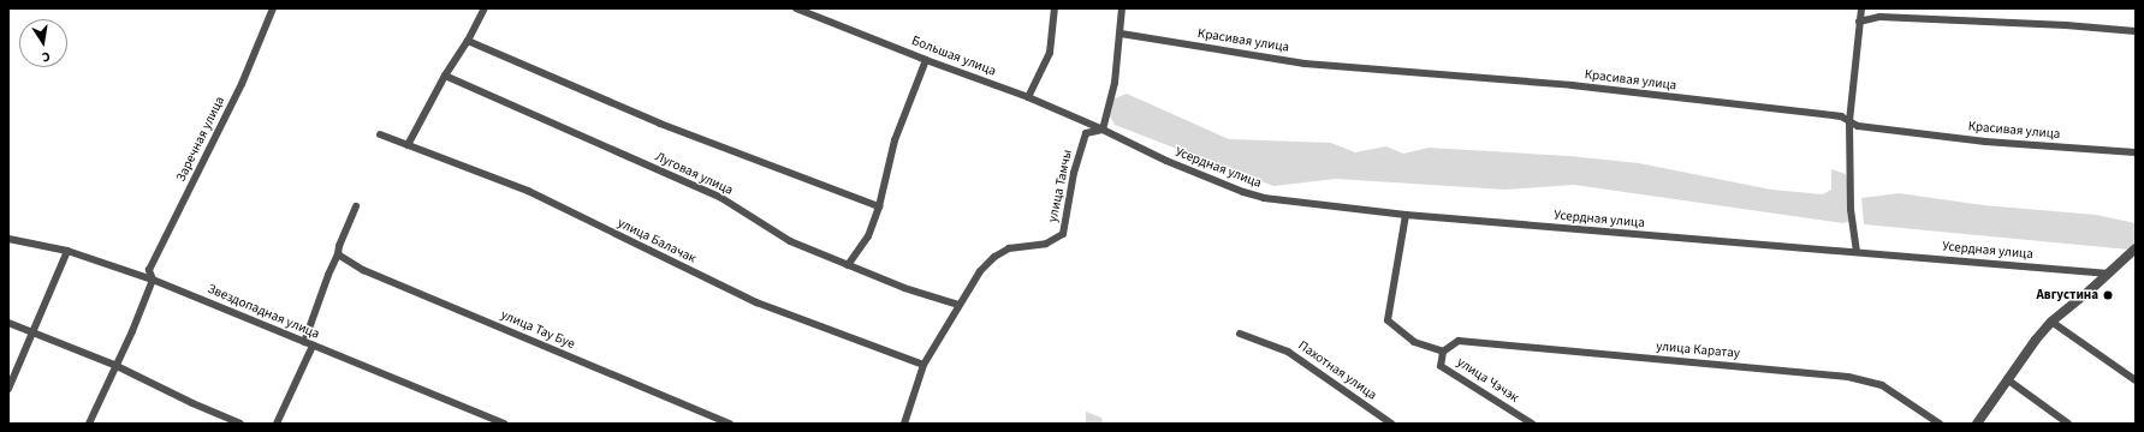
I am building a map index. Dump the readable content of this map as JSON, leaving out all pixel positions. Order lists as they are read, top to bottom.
{
  "streets": {
    "street": [
      "Красивая улица",
      "Большая улица",
      "Заречная улица",
      "Усердная улица",
      "Луговая улица",
      "улица Тамчы",
      "улица Балачак",
      "Звездопадная улица",
      "улица Тау Буе",
      "улица Каратау",
      "Пахотная улица",
      "улица Чэчэк"
    ]
  },
  "crossings": [
    ["Большая улица", "Усердная улица"],
    ["Большая улица", "улица Тамчы"],
    ["Заречная улица", "Звездопадная улица"],
    ["Усердная улица", "улица Тамчы"],
    ["Луговая улица", "улица Тамчы"],
    ["улица Тамчы", "улица Балачак"],
    ["улица Каратау", "улица Чэчэк"]
  ],
  "places": ["Августина"],
  "north": "bottom"
}
